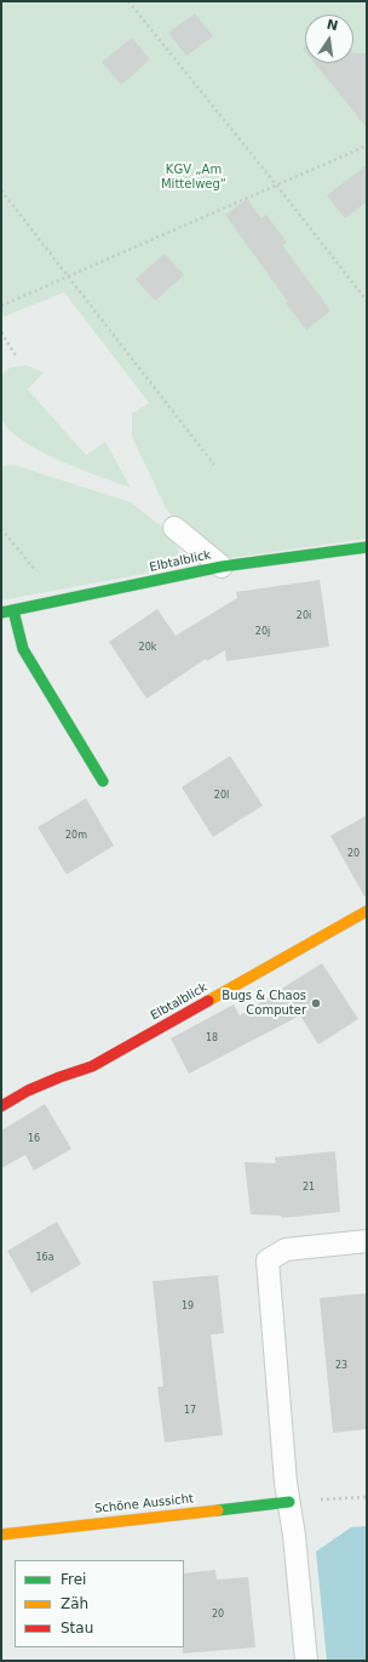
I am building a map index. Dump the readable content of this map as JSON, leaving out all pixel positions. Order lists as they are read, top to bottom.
{
  "streets": {
    "street": ["Elbtalblick", "Schöne Aussicht"]
  },
  "parks": ["KGV „Am Mittelweg“"],
  "places": ["Bugs & Chaos Computer"],
  "house_numbers": [
    "20i",
    "20j",
    "20k",
    "20l",
    "20m",
    "20",
    "18",
    "16",
    "21",
    "16a",
    "19",
    "23",
    "17",
    "20"
  ],
  "legend": ["Frei", "Zäh", "Stau"],
  "north": "top"
}
